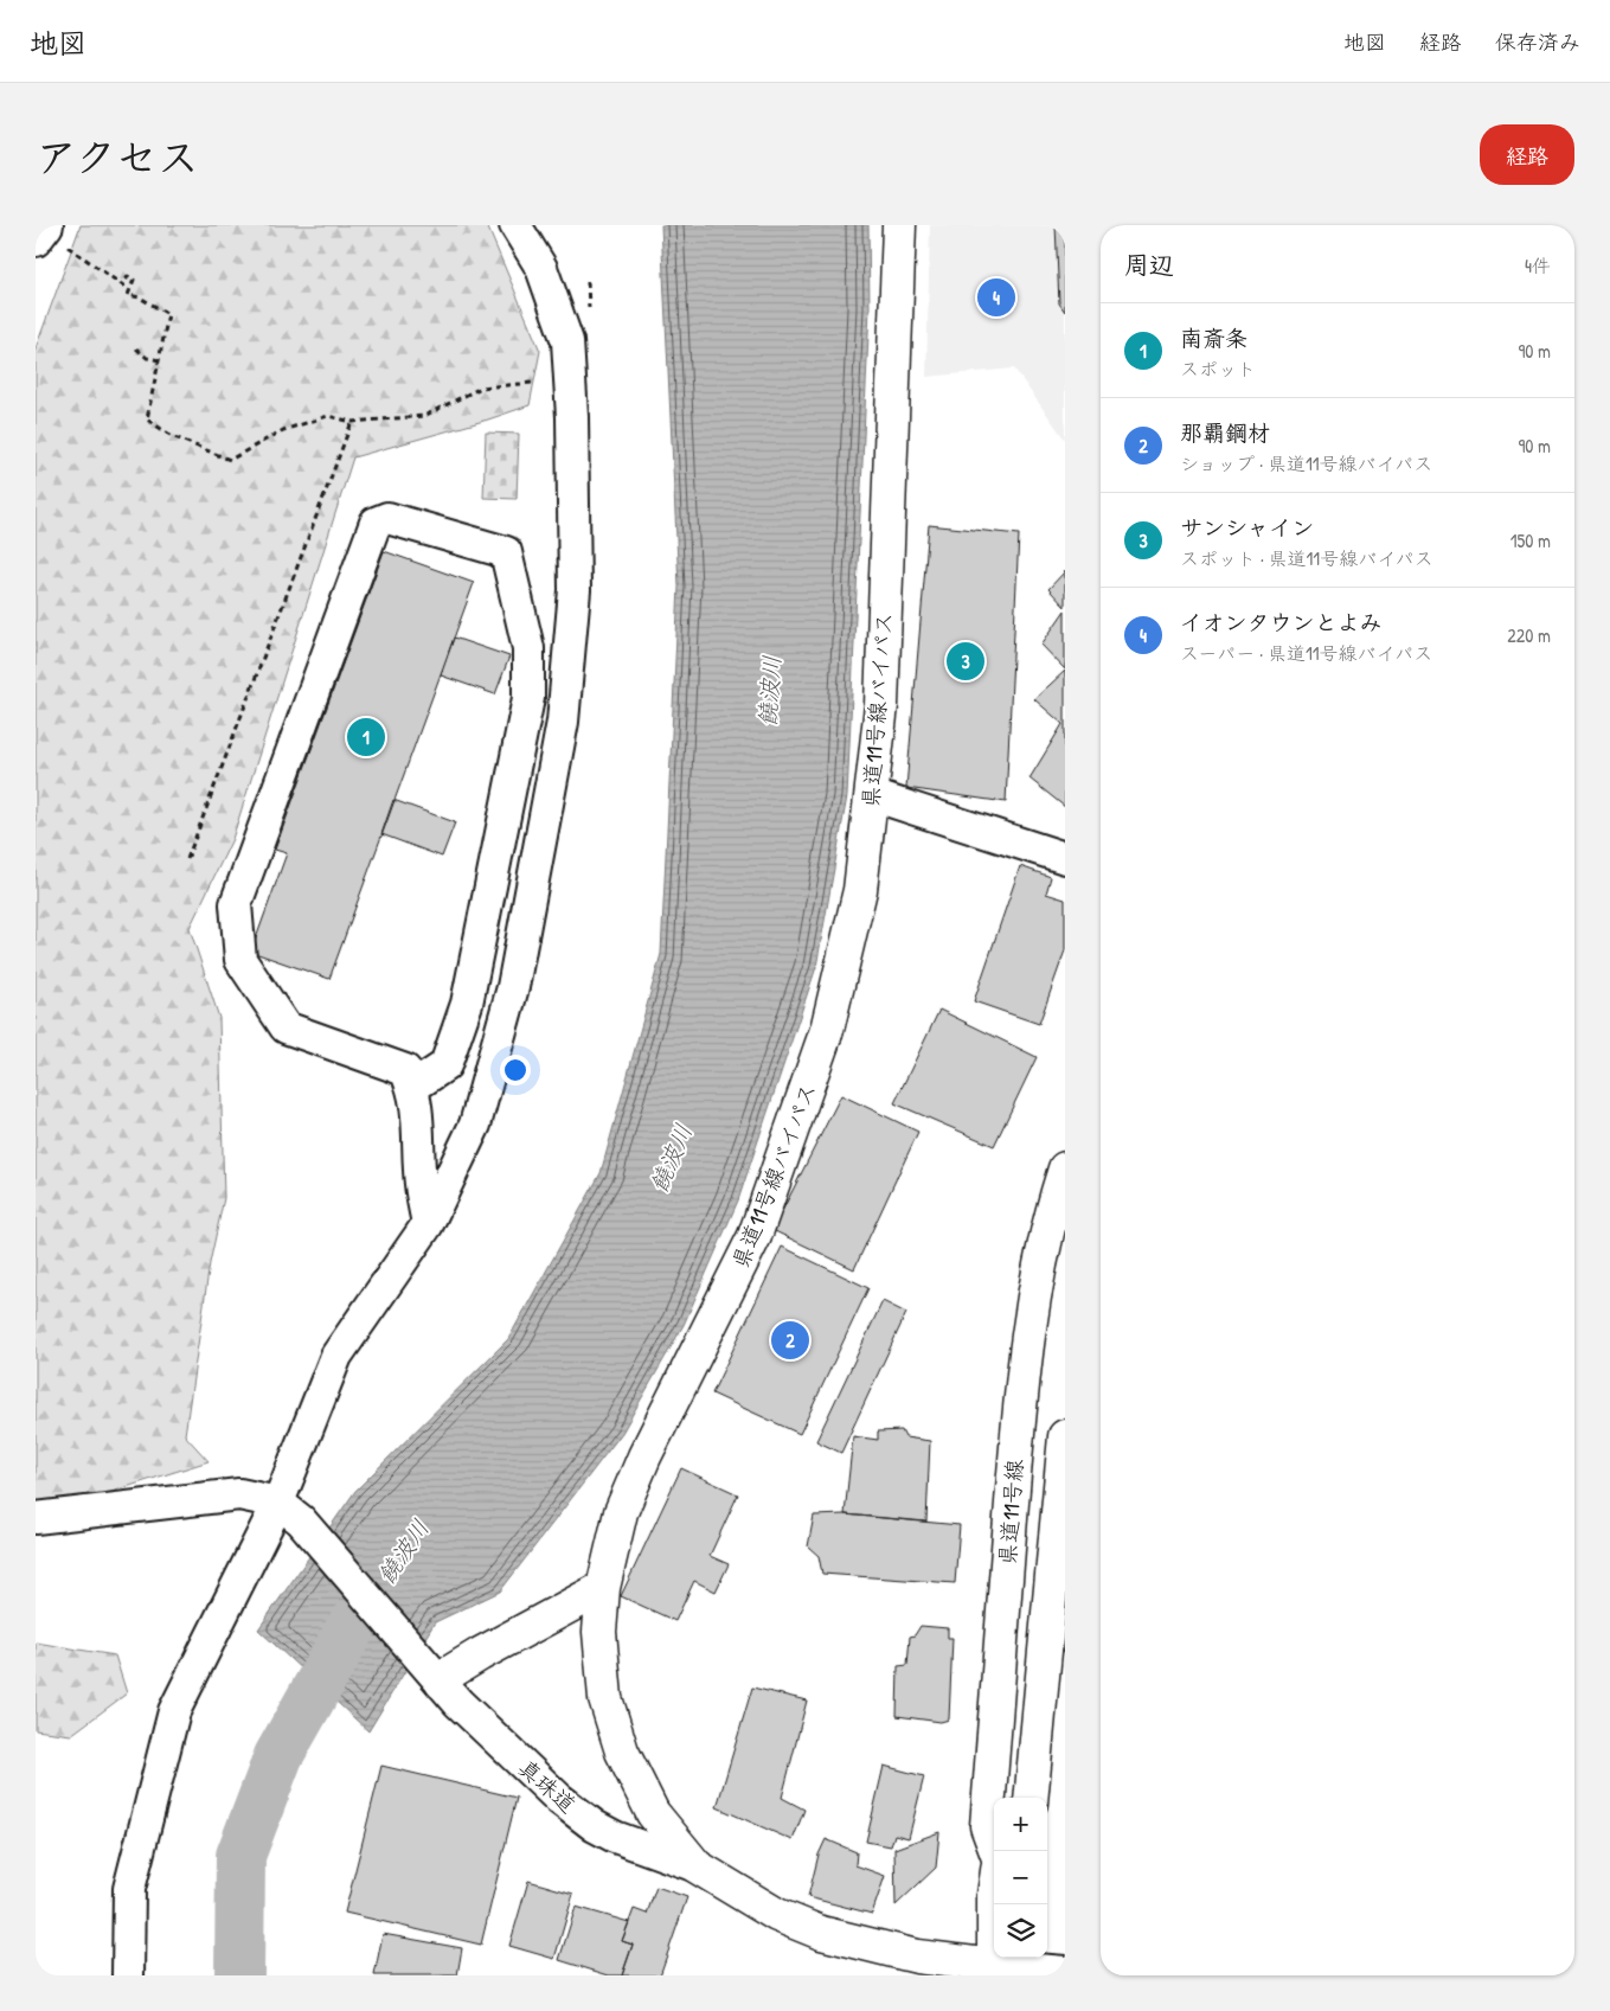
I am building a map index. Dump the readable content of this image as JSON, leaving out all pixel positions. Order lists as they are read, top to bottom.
{
  "streets": {
    "main road": ["県道11号線バイパス", "県道11号線"],
    "street": ["真珠道"]
  },
  "crossings": [
    ["県道11号線バイパス", "県道11号線"],
    ["県道11号線バイパス", "真珠道"]
  ],
  "water": ["饒波川"],
  "page": {
    "header": "地図",
    "nav": ["地図", "経路", "保存済み"],
    "title": "アクセス",
    "buttons": "経路",
    "heading": ["周辺", "4件"],
    "pins": [
      "4",
      "3",
      "1",
      "2"
    ],
    "list": [
      {
        "mark": "1",
        "name": "南斎条",
        "note": "スポット",
        "value": "90 m"
      },
      {
        "mark": "2",
        "name": "那覇鋼材",
        "note": "ショップ · 県道11号線バイパス",
        "value": "90 m"
      },
      {
        "mark": "3",
        "name": "サンシャイン",
        "note": "スポット · 県道11号線バイパス",
        "value": "150 m"
      },
      {
        "mark": "4",
        "name": "イオンタウンとよみ",
        "note": "スーパー · 県道11号線バイパス",
        "value": "220 m"
      }
    ],
    "map_buttons": ["+", "−"]
  }
}
